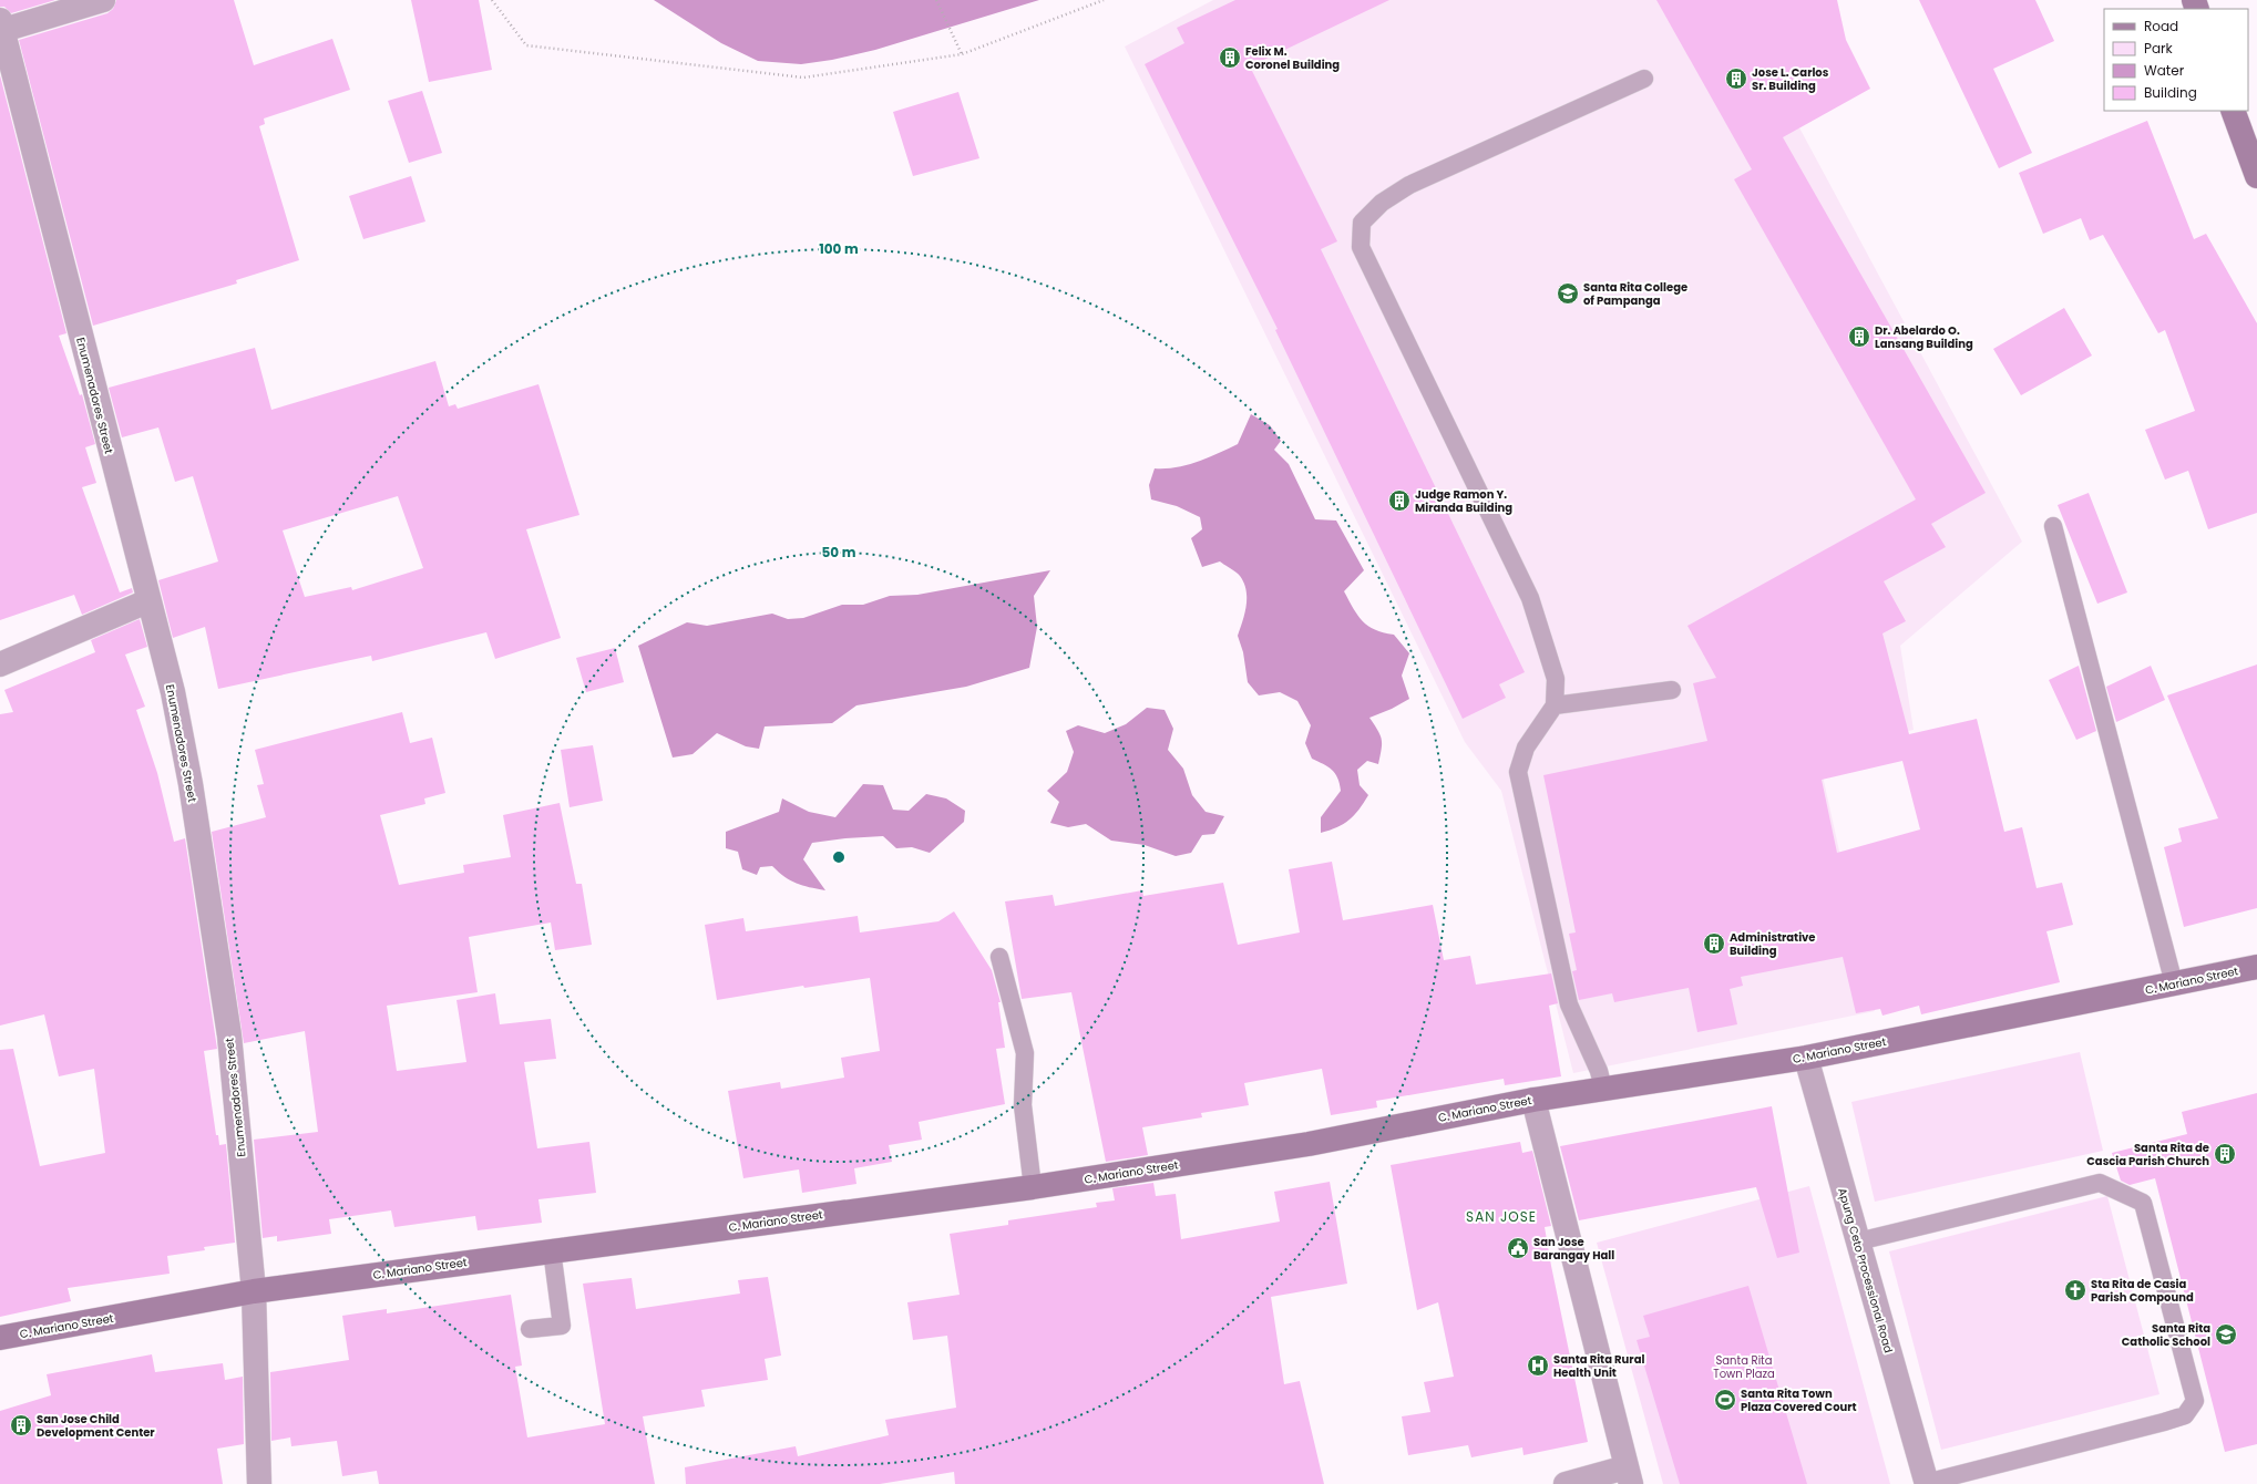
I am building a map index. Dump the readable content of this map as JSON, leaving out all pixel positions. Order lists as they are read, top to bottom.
{
  "streets": {
    "street": ["Enumenadores Street", "C. Mariano Street", "Apung Ceto Processional Road"]
  },
  "crossings": [
    ["Enumenadores Street", "C. Mariano Street"],
    ["C. Mariano Street", "Apung Ceto Processional Road"]
  ],
  "districts": ["SAN JOSE"],
  "parks": ["Santa Rita Town Plaza"],
  "places": {
    "building": [
      "Felix M. Coronel Building",
      "Jose L. Carlos Sr. Building",
      "Dr. Abelardo O. Lansang Building",
      "Judge Ramon Y. Miranda Building",
      "Administrative Building",
      "Santa Rita de Cascia Parish Church",
      "San Jose Child Development Center"
    ],
    "school or university": ["Santa Rita College of Pampanga", "Santa Rita Catholic School"],
    "public building": ["San Jose Barangay Hall"],
    "church": ["Sta Rita de Casia Parish Compound"],
    "hospital": ["Santa Rita Rural Health Unit"],
    "sports": ["Santa Rita Town Plaza Covered Court"]
  },
  "legend": [
    "Road",
    "Park",
    "Water",
    "Building"
  ],
  "rings": ["100 m", "50 m"]
}
